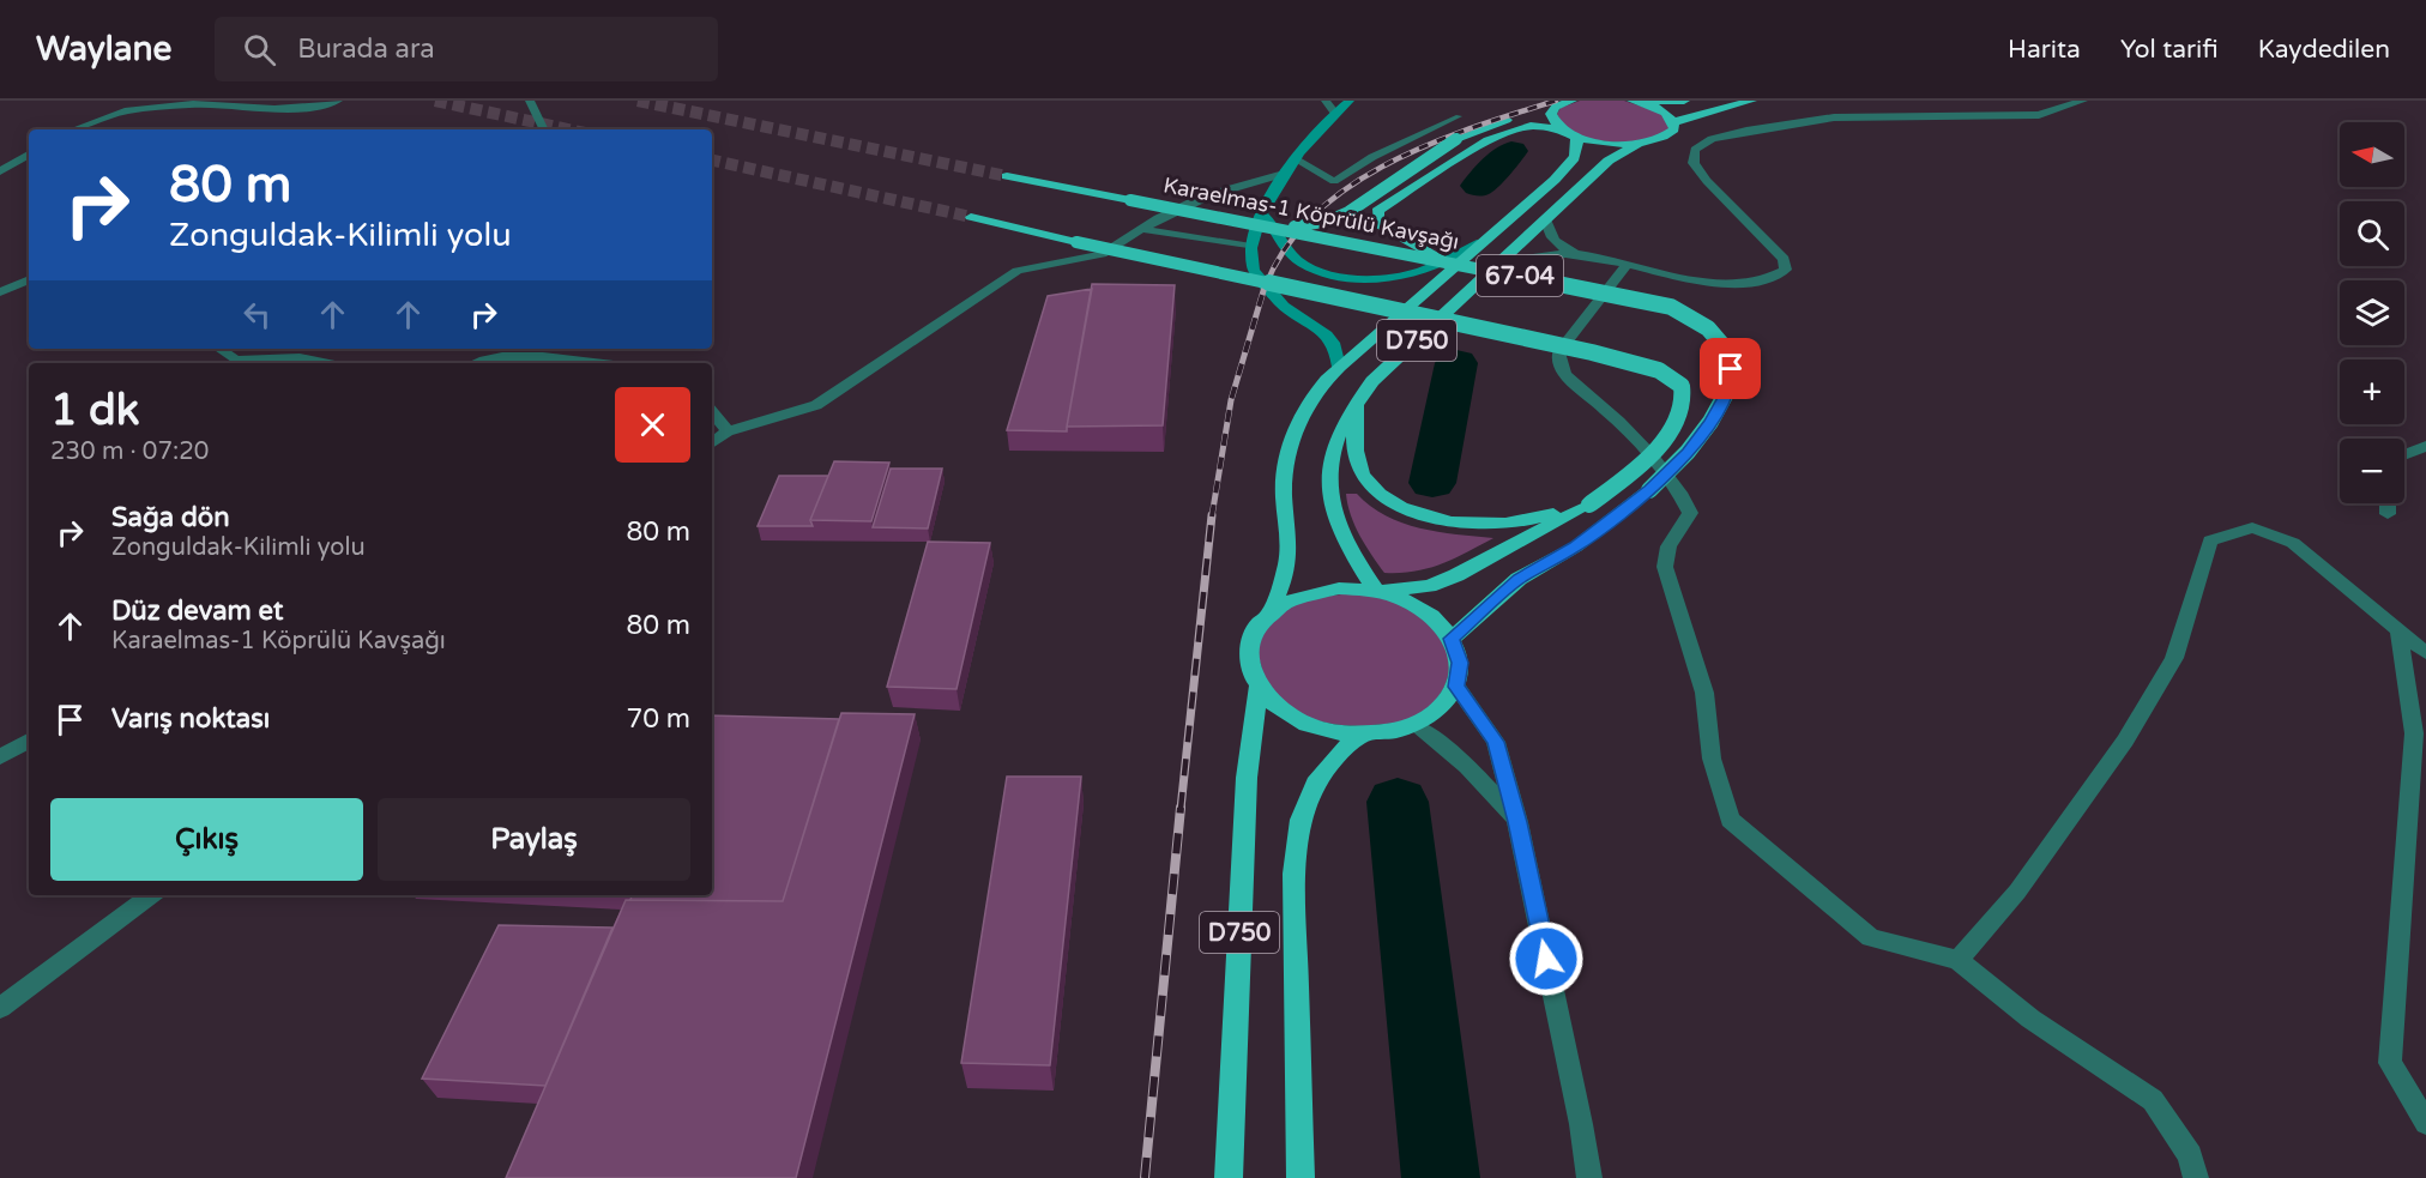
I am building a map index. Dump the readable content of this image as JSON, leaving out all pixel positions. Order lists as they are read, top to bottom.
{
  "streets": {
    "highway": ["Karaelmas-1 Köprülü Kavşağı", "67-04", "D750"]
  },
  "crossings": [
    ["Karaelmas-1 Köprülü Kavşağı", "67-04"],
    ["Karaelmas-1 Köprülü Kavşağı", "D750"],
    ["67-04", "D750"]
  ],
  "north": "left",
  "page": {
    "header": "Waylane",
    "search": "Burada ara",
    "nav": ["Harita", "Yol tarifi", "Kaydedilen"],
    "map_buttons": ["+", "−"],
    "turn": ["80 m", "Zonguldak-Kilimli yolu"],
    "heading": ["1 dk", "230 m · 07:20"],
    "list": [
      {
        "name": "Sağa dön",
        "note": "Zonguldak-Kilimli yolu",
        "value": "80 m"
      },
      {
        "name": "Düz devam et",
        "note": "Karaelmas-1 Köprülü Kavşağı",
        "value": "80 m"
      },
      {
        "name": "Varış noktası",
        "value": "70 m"
      }
    ],
    "buttons": ["Çıkış", "Paylaş"]
  }
}
